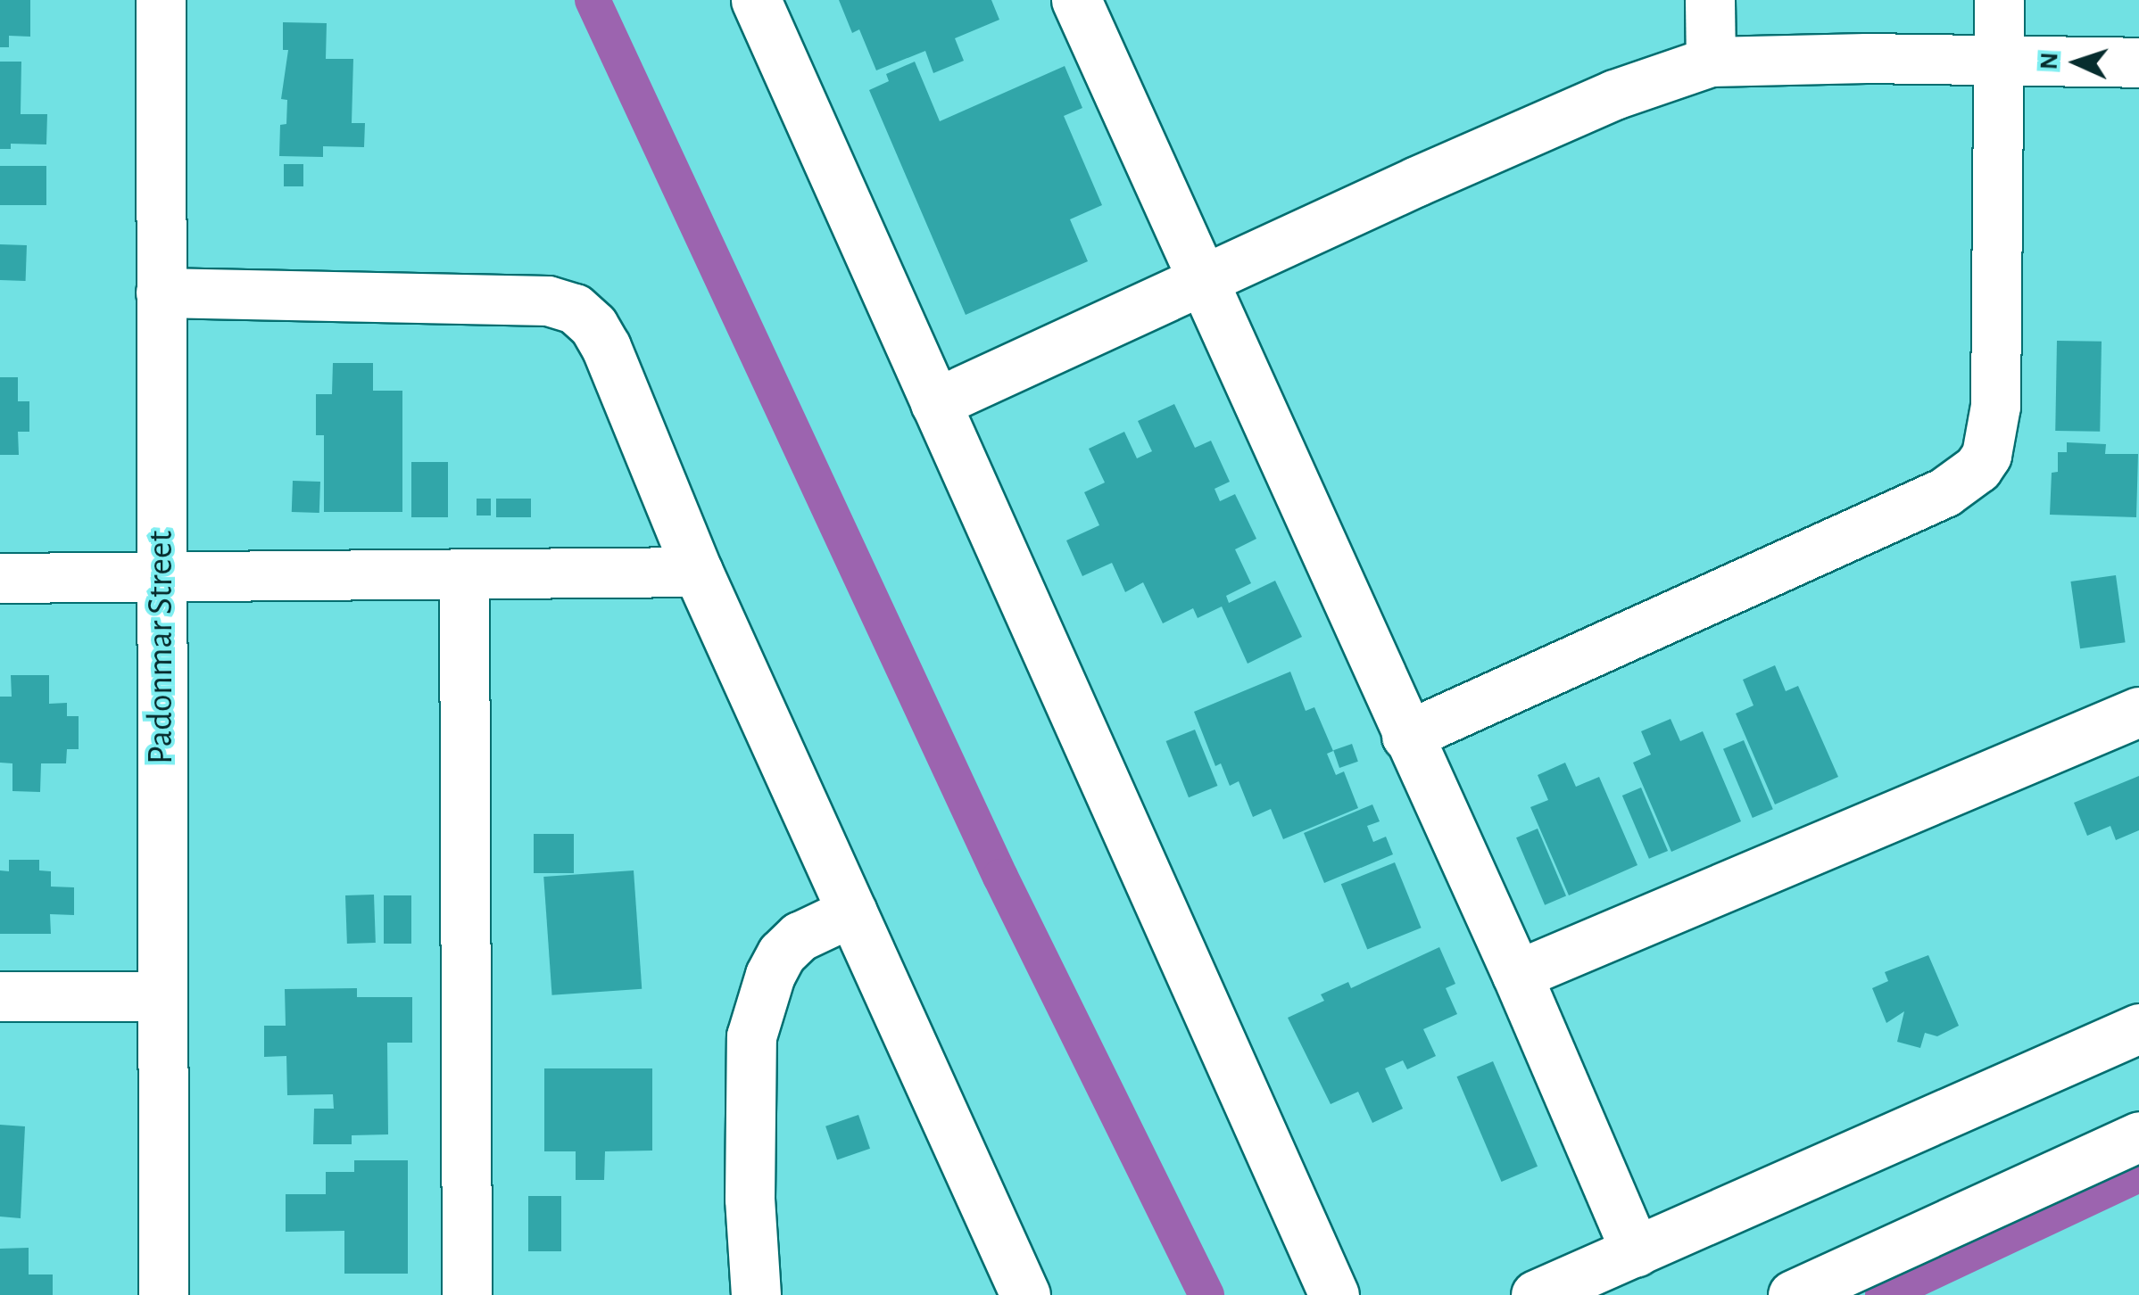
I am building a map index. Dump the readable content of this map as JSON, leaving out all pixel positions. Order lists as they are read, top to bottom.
{
  "streets": {
    "street": ["Padonmar Street"]
  },
  "north": "left"
}
